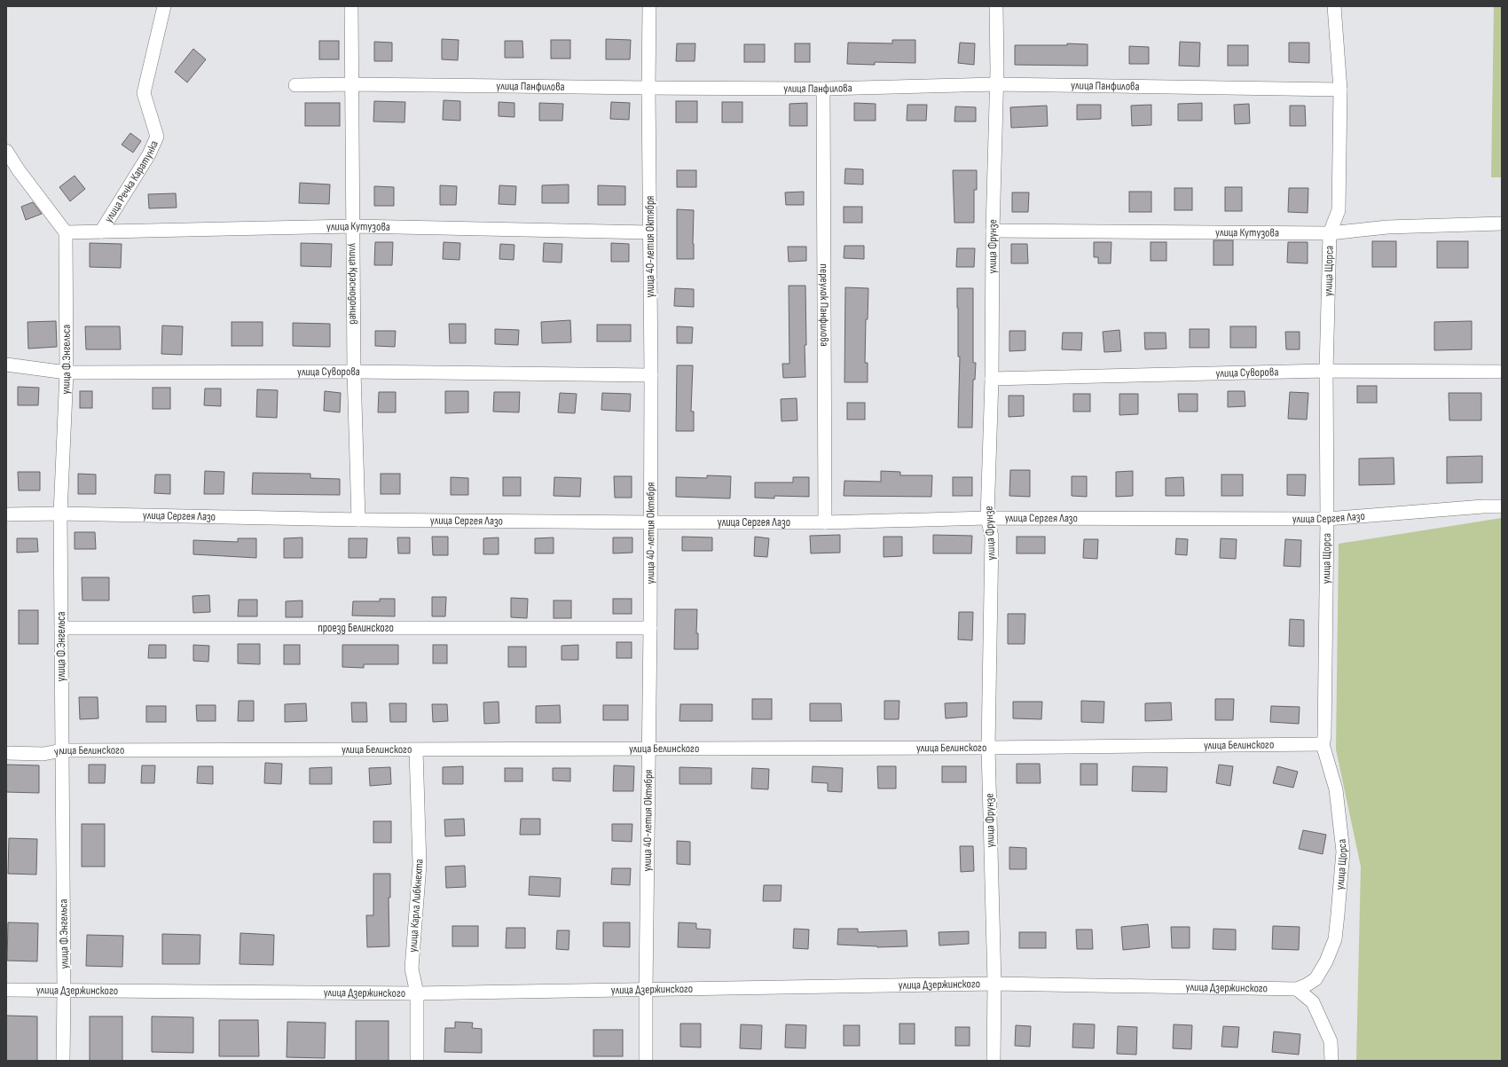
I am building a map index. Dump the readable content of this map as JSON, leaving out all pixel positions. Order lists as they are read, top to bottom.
{
  "streets": {
    "street": [
      "улица Панфилова",
      "улица Речка Каратунка",
      "улица Кутузова",
      "улица 40-летия Октября",
      "улица Фрунзе",
      "улица Щорса",
      "улица Краснодонцев",
      "переулок Панфилова",
      "улица Ф.Энгельса",
      "улица Суворова",
      "улица Сергея Лазо",
      "проезд Белинского",
      "улица Белинского",
      "улица Карла Либкнехта",
      "улица Дзержинского"
    ]
  },
  "crossings": [
    ["улица Панфилова", "улица 40-летия Октября"],
    ["улица Панфилова", "улица Фрунзе"],
    ["улица Панфилова", "улица Щорса"],
    ["улица Панфилова", "улица Краснодонцев"],
    ["улица Панфилова", "переулок Панфилова"],
    ["улица Речка Каратунка", "улица Кутузова"],
    ["улица Кутузова", "улица 40-летия Октября"],
    ["улица Кутузова", "улица Фрунзе"],
    ["улица Кутузова", "улица Щорса"],
    ["улица Кутузова", "улица Краснодонцев"],
    ["улица Кутузова", "улица Ф.Энгельса"],
    ["улица 40-летия Октября", "улица Суворова"],
    ["улица 40-летия Октября", "улица Сергея Лазо"],
    ["улица 40-летия Октября", "проезд Белинского"],
    ["улица 40-летия Октября", "улица Белинского"],
    ["улица 40-летия Октября", "улица Дзержинского"],
    ["улица Фрунзе", "улица Суворова"],
    ["улица Фрунзе", "улица Сергея Лазо"],
    ["улица Фрунзе", "улица Белинского"],
    ["улица Фрунзе", "улица Дзержинского"],
    ["улица Щорса", "улица Суворова"],
    ["улица Щорса", "улица Сергея Лазо"],
    ["улица Щорса", "улица Белинского"],
    ["улица Щорса", "улица Дзержинского"],
    ["улица Краснодонцев", "улица Суворова"],
    ["улица Краснодонцев", "улица Сергея Лазо"],
    ["переулок Панфилова", "улица Сергея Лазо"],
    ["улица Ф.Энгельса", "улица Суворова"],
    ["улица Ф.Энгельса", "улица Сергея Лазо"],
    ["улица Ф.Энгельса", "проезд Белинского"],
    ["улица Ф.Энгельса", "улица Белинского"],
    ["улица Ф.Энгельса", "улица Дзержинского"],
    ["улица Белинского", "улица Карла Либкнехта"],
    ["улица Карла Либкнехта", "улица Дзержинского"]
  ]
}
